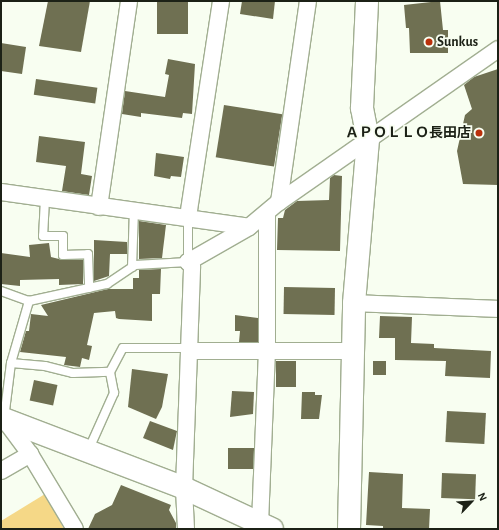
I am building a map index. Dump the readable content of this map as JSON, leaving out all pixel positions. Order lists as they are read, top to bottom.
{
  "places": ["Sunkus", "ＡＰＯＬＬＯ長田店"],
  "north": "top right"
}
